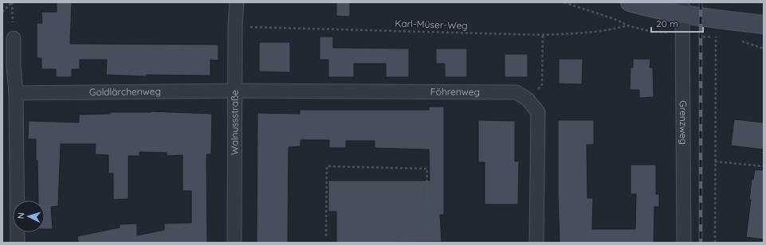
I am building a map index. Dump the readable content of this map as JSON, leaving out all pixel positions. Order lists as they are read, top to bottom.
{
  "streets": {
    "street": [
      "Goldlärchenweg",
      "Föhrenweg",
      "Walnussstraße",
      "Grenzweg"
    ],
    "path": ["Karl-Müser-Weg"]
  },
  "crossings": [
    ["Karl-Müser-Weg", "Walnussstraße"],
    ["Goldlärchenweg", "Föhrenweg"],
    ["Goldlärchenweg", "Walnussstraße"],
    ["Föhrenweg", "Walnussstraße"]
  ],
  "scale_bar": "20 m",
  "north": "left"
}
